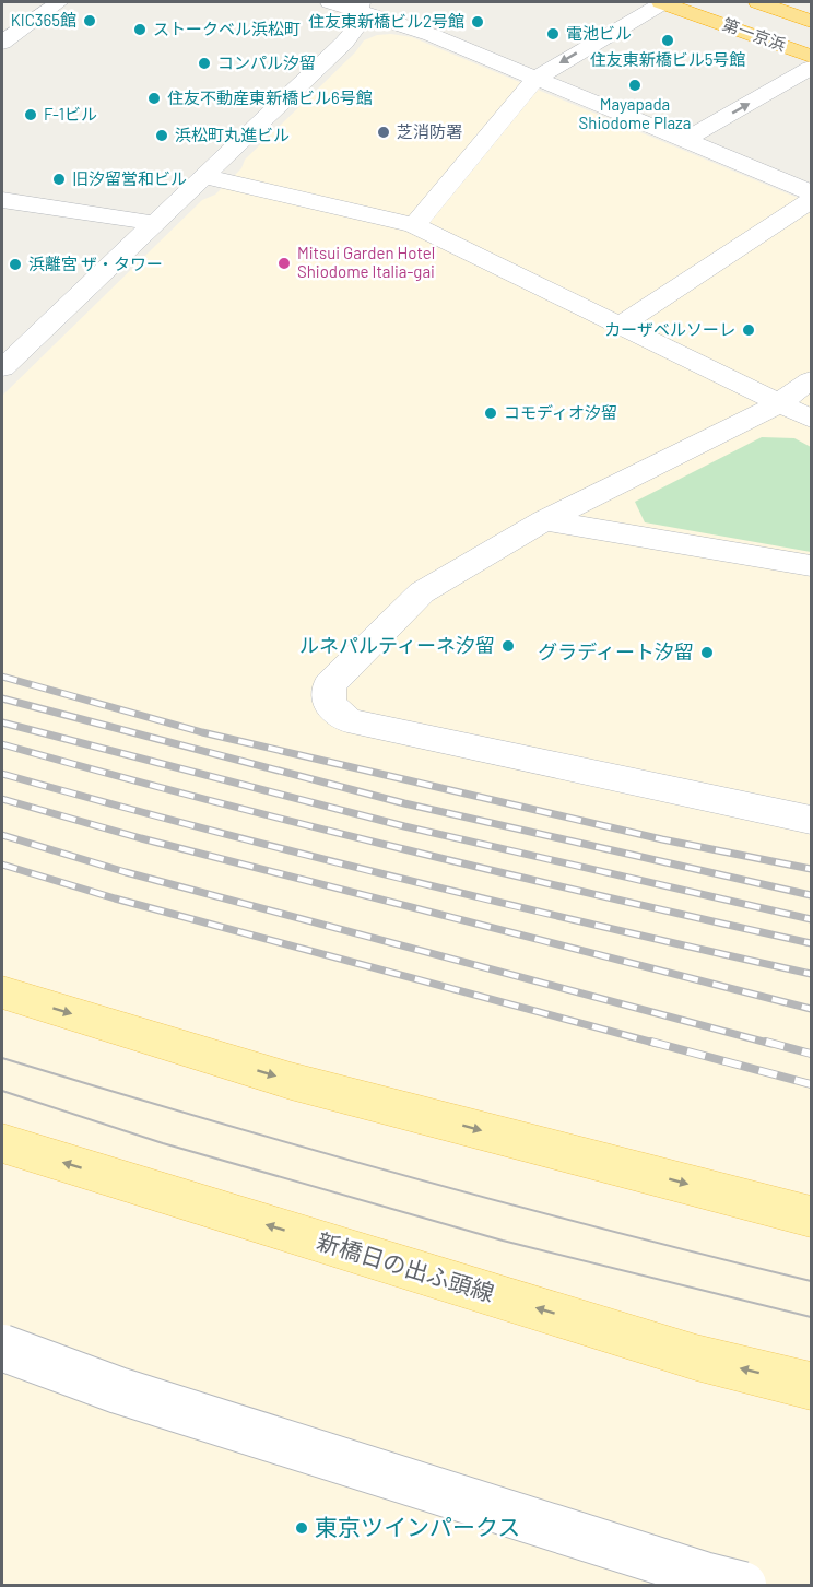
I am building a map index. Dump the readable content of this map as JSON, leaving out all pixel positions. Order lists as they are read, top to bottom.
{
  "streets": {
    "highway": ["第一京浜"],
    "main road": ["新橋日の出ふ頭線"]
  },
  "places": [
    "KIC365館",
    "住友東新橋ビル2号館",
    "ストークベル浜松町",
    "電池ビル",
    "住友東新橋ビル5号館",
    "コンパル汐留",
    "Mayapada Shiodome Plaza",
    "住友不動産東新橋ビル6号館",
    "F-1ビル",
    "芝消防署",
    "浜松町丸進ビル",
    "旧汐留営和ビル",
    "Mitsui Garden Hotel Shiodome Italia-gai",
    "浜離宮 ザ・タワー",
    "カーザベルソーレ",
    "コモディオ汐留",
    "ルネパルティーネ汐留",
    "グラディート汐留",
    "東京ツインパークス"
  ]
}
